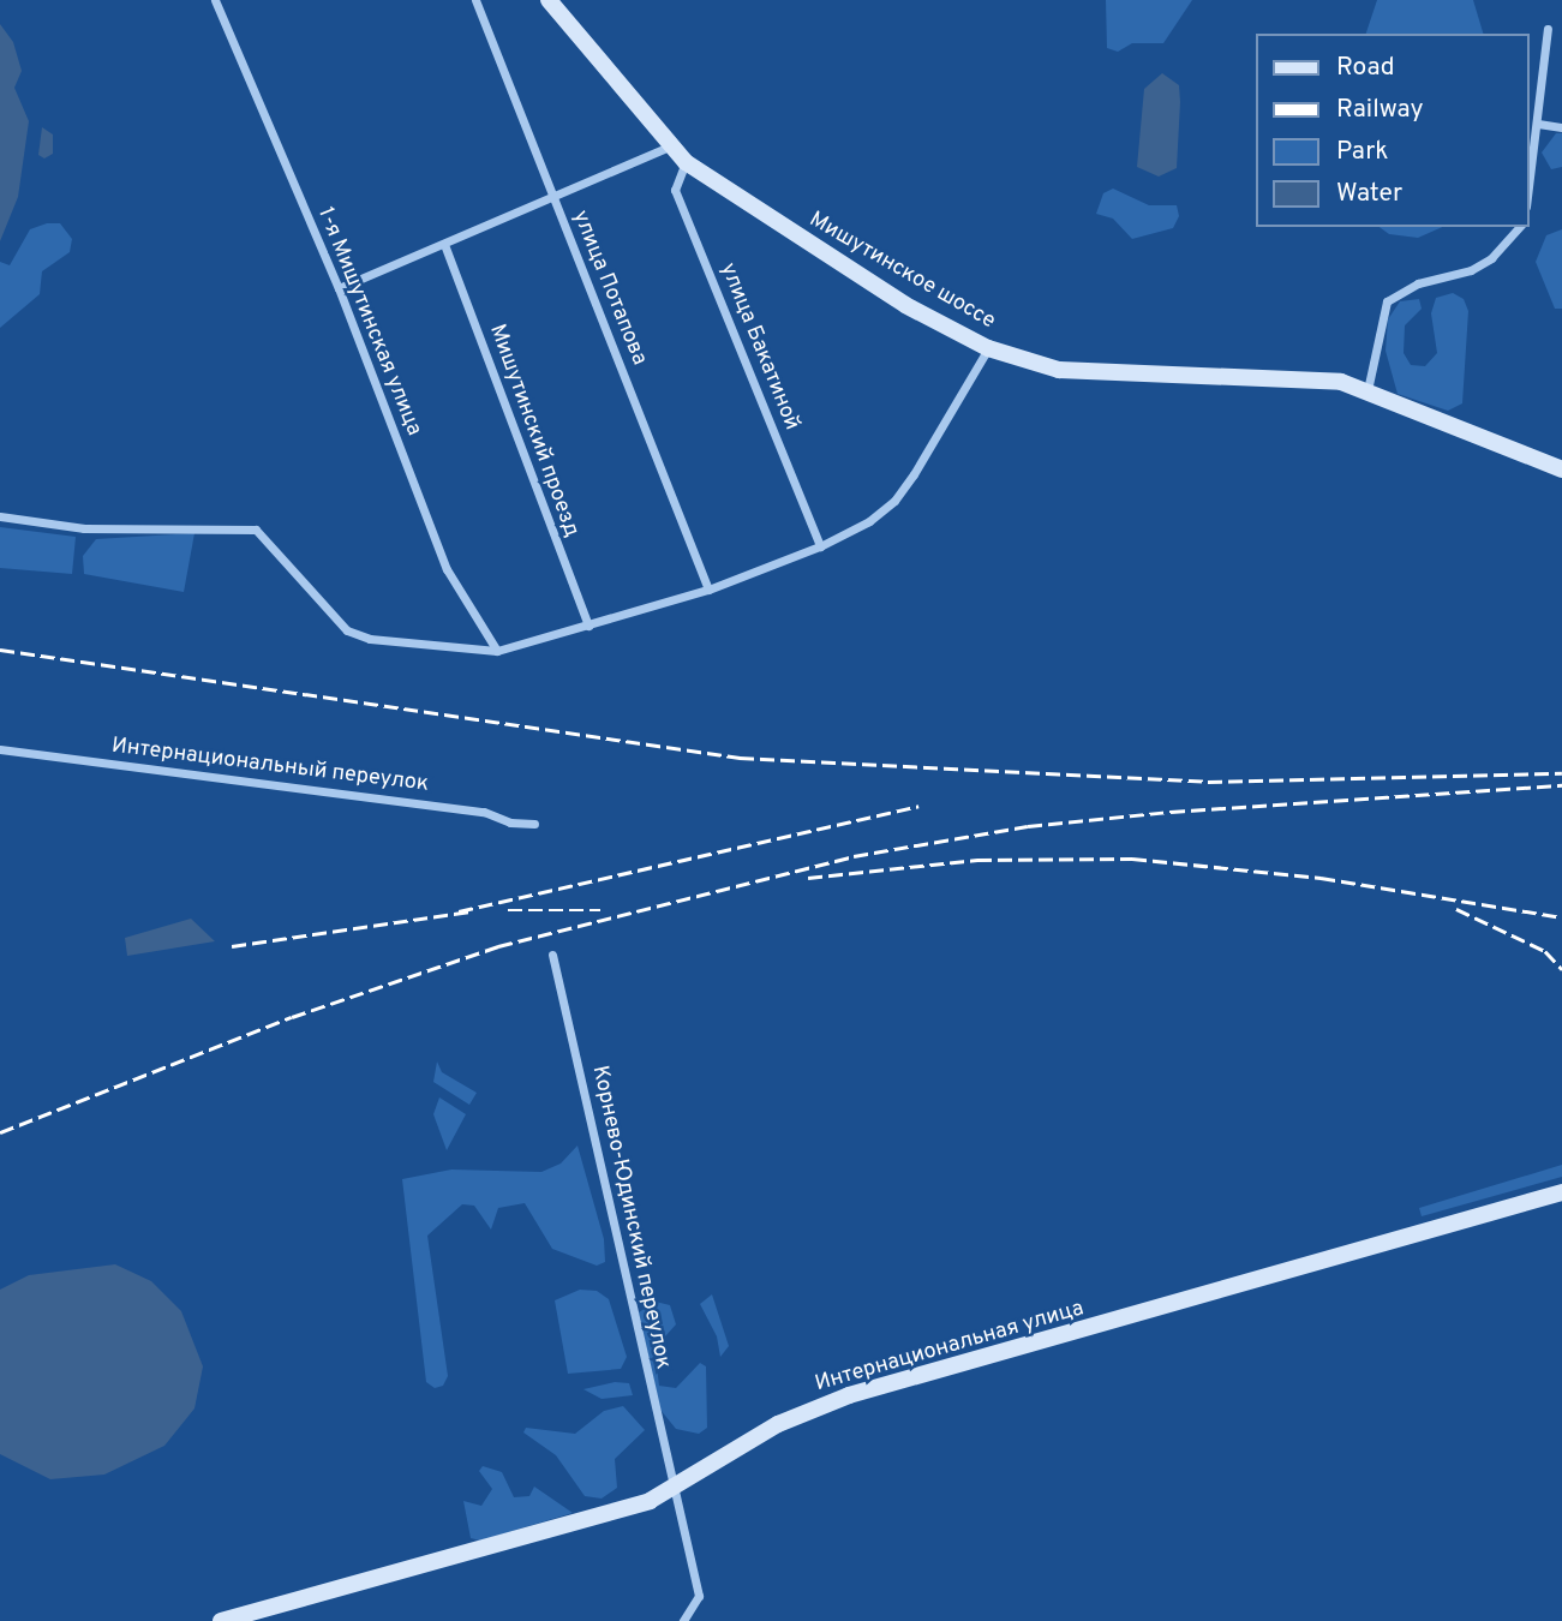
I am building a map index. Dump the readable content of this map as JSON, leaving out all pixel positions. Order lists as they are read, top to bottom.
{
  "streets": {
    "street": [
      "Мишутинское шоссе",
      "улица Потапова",
      "1-я Мишутинская улица",
      "улица Бакатиной",
      "Мишутинский проезд",
      "Интернациональный переулок",
      "Корнево-Юдинский переулок",
      "Интернациональная улица"
    ]
  },
  "crossings": [
    ["Мишутинское шоссе", "улица Бакатиной"],
    ["Корнево-Юдинский переулок", "Интернациональная улица"]
  ],
  "legend": [
    "Road",
    "Railway",
    "Park",
    "Water"
  ]
}
